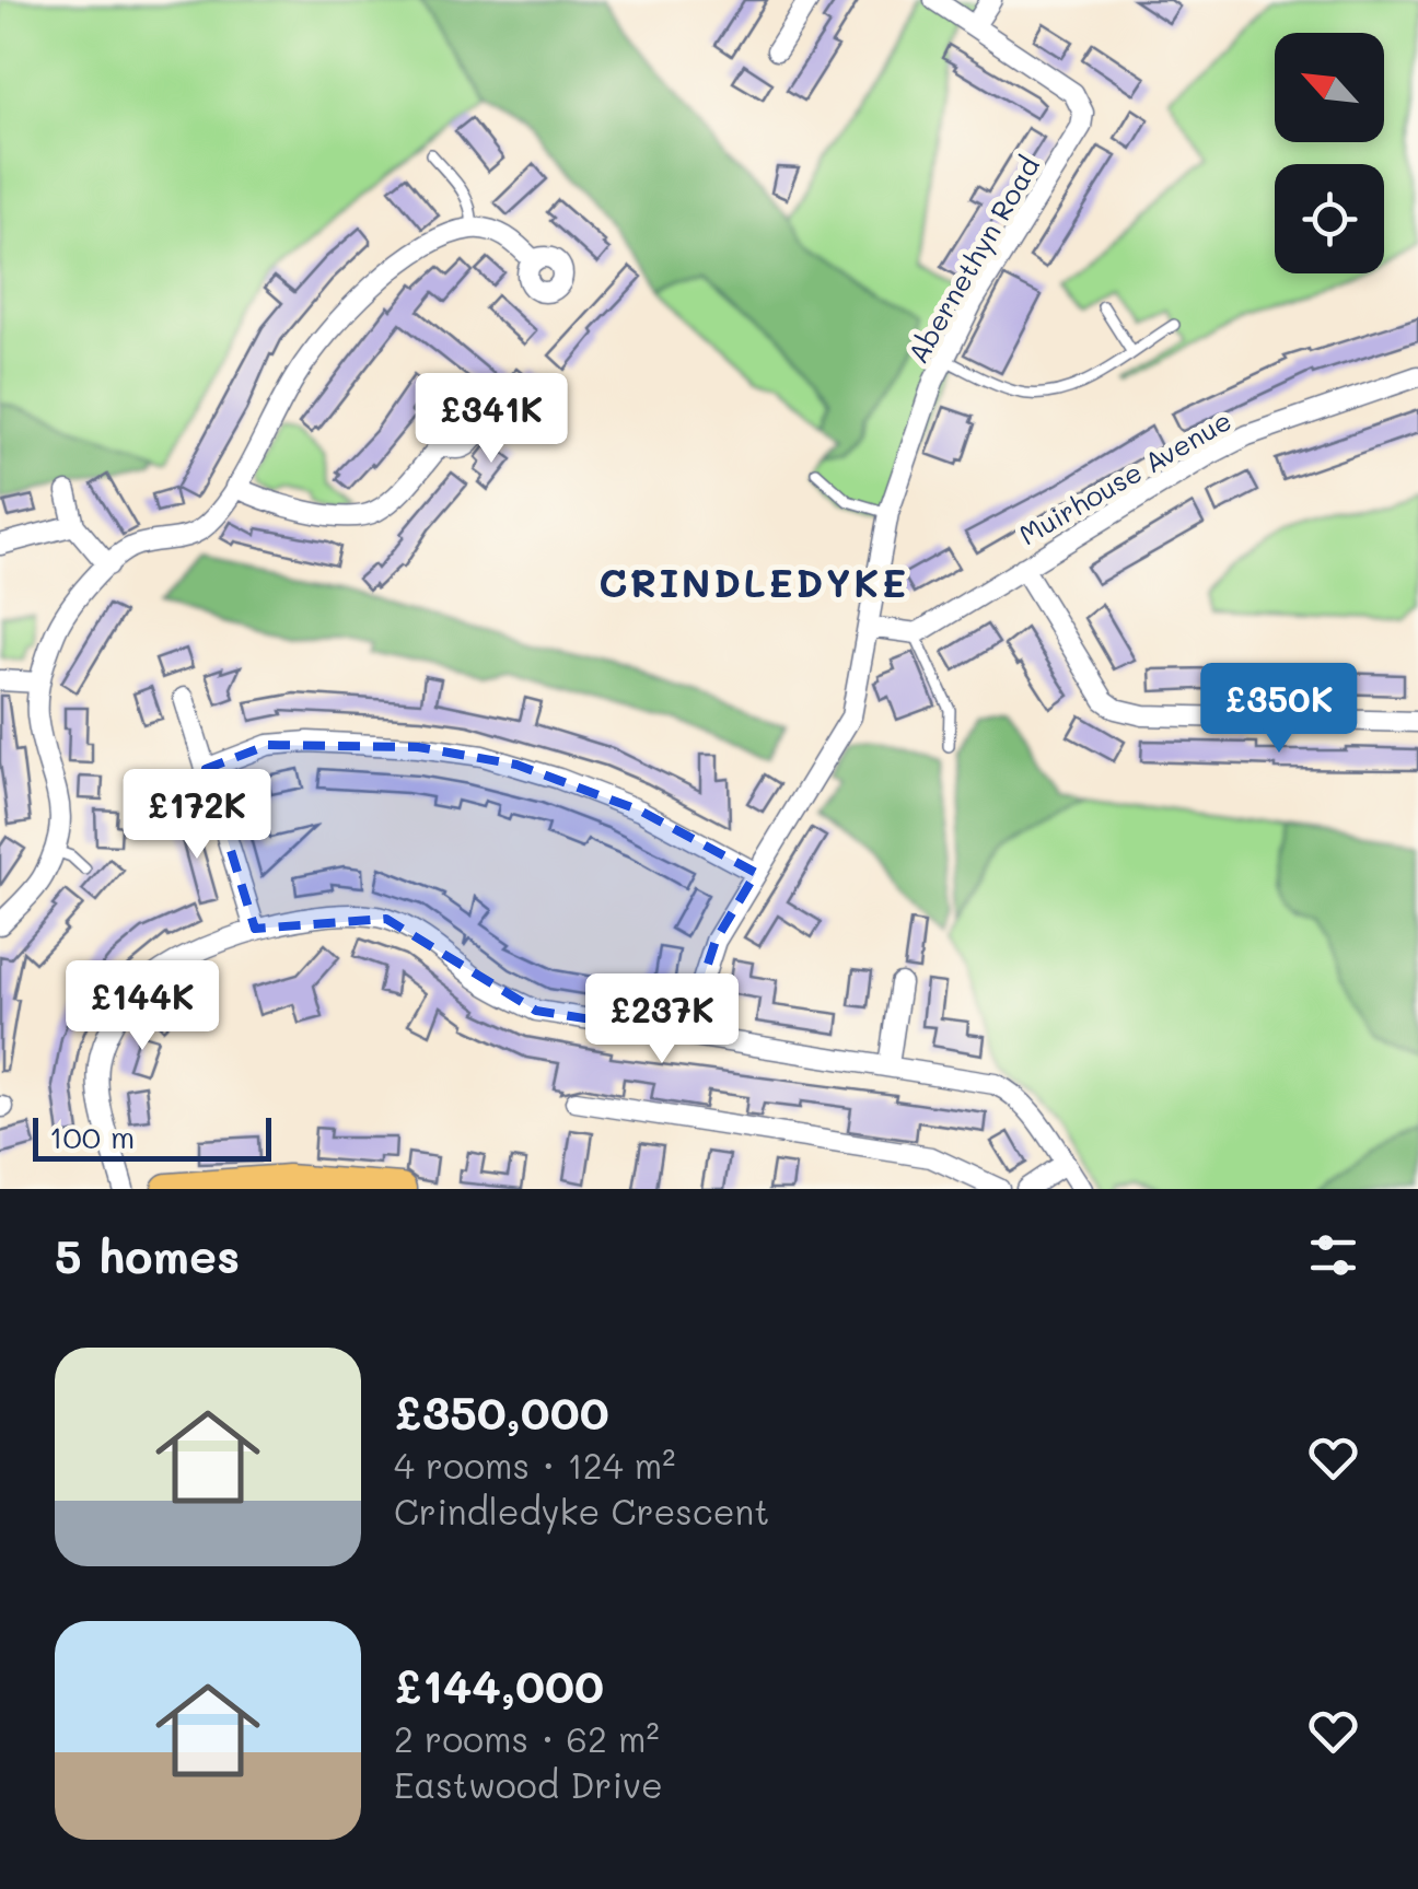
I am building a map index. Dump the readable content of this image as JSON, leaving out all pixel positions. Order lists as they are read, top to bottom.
{
  "streets": {
    "street": ["Abernethyn Road", "Muirhouse Avenue"]
  },
  "districts": ["CRINDLEDYKE"],
  "scale_bar": "100 m",
  "north": "top left",
  "page": {
    "price": [
      "£341K",
      "£350K",
      "£172K",
      "£144K",
      "£237K"
    ],
    "scale": "100 m",
    "heading": "5 homes",
    "list": [
      {
        "name": "£350,000",
        "note": "4 rooms · 124 m² · Crindledyke Crescent"
      },
      {
        "name": "£144,000",
        "note": "2 rooms · 62 m² · Eastwood Drive"
      }
    ]
  }
}
